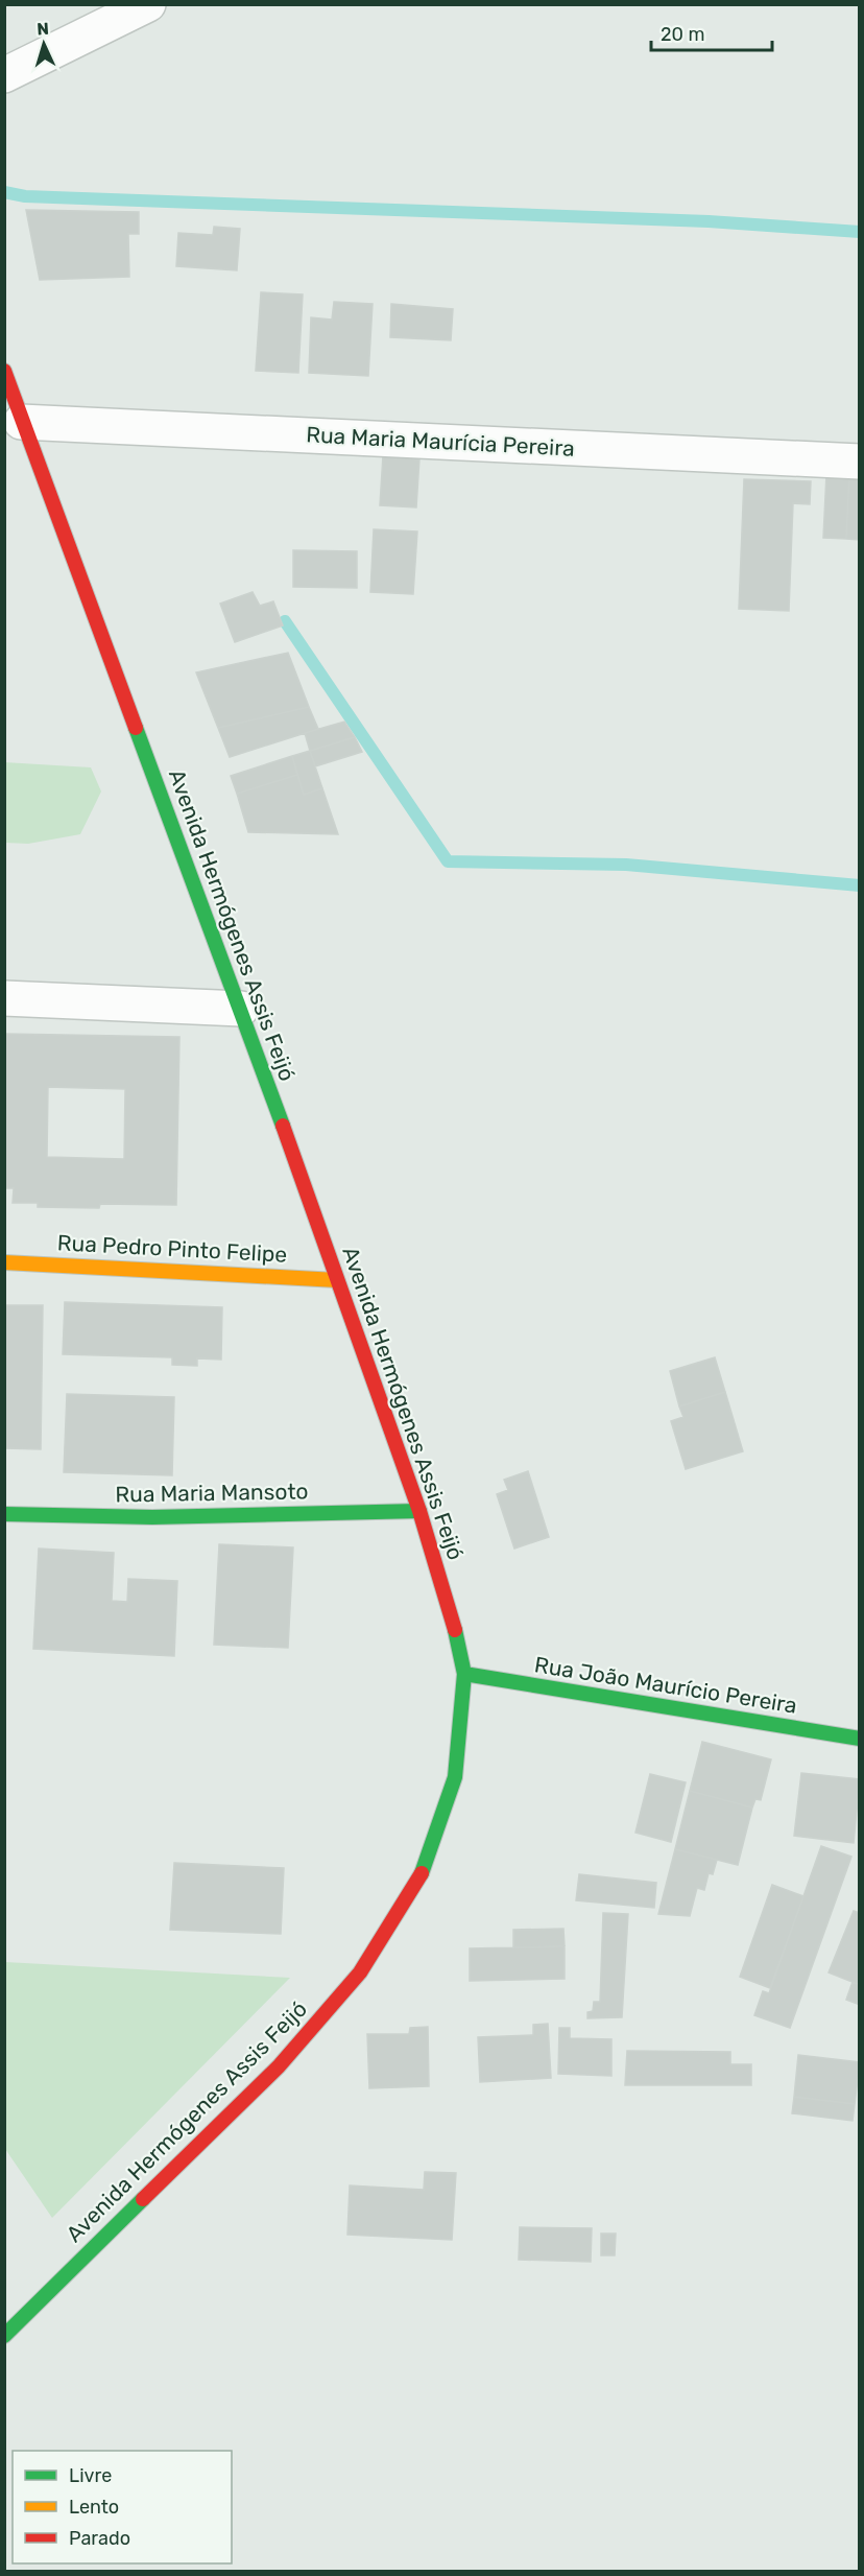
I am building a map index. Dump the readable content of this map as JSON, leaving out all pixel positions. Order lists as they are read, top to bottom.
{
  "streets": {
    "main road": [
      "Avenida Hermógenes Assis Feijó",
      "Rua Pedro Pinto Felipe",
      "Rua Maria Mansoto",
      "Rua João Maurício Pereira"
    ],
    "street": ["Rua Maria Maurícia Pereira"]
  },
  "crossings": [
    ["Rua Maria Maurícia Pereira", "Avenida Hermógenes Assis Feijó"],
    ["Avenida Hermógenes Assis Feijó", "Rua Pedro Pinto Felipe"],
    ["Avenida Hermógenes Assis Feijó", "Rua Maria Mansoto"],
    ["Avenida Hermógenes Assis Feijó", "Rua João Maurício Pereira"]
  ],
  "legend": ["Livre", "Lento", "Parado"],
  "scale_bar": "20 m",
  "north": "top"
}
